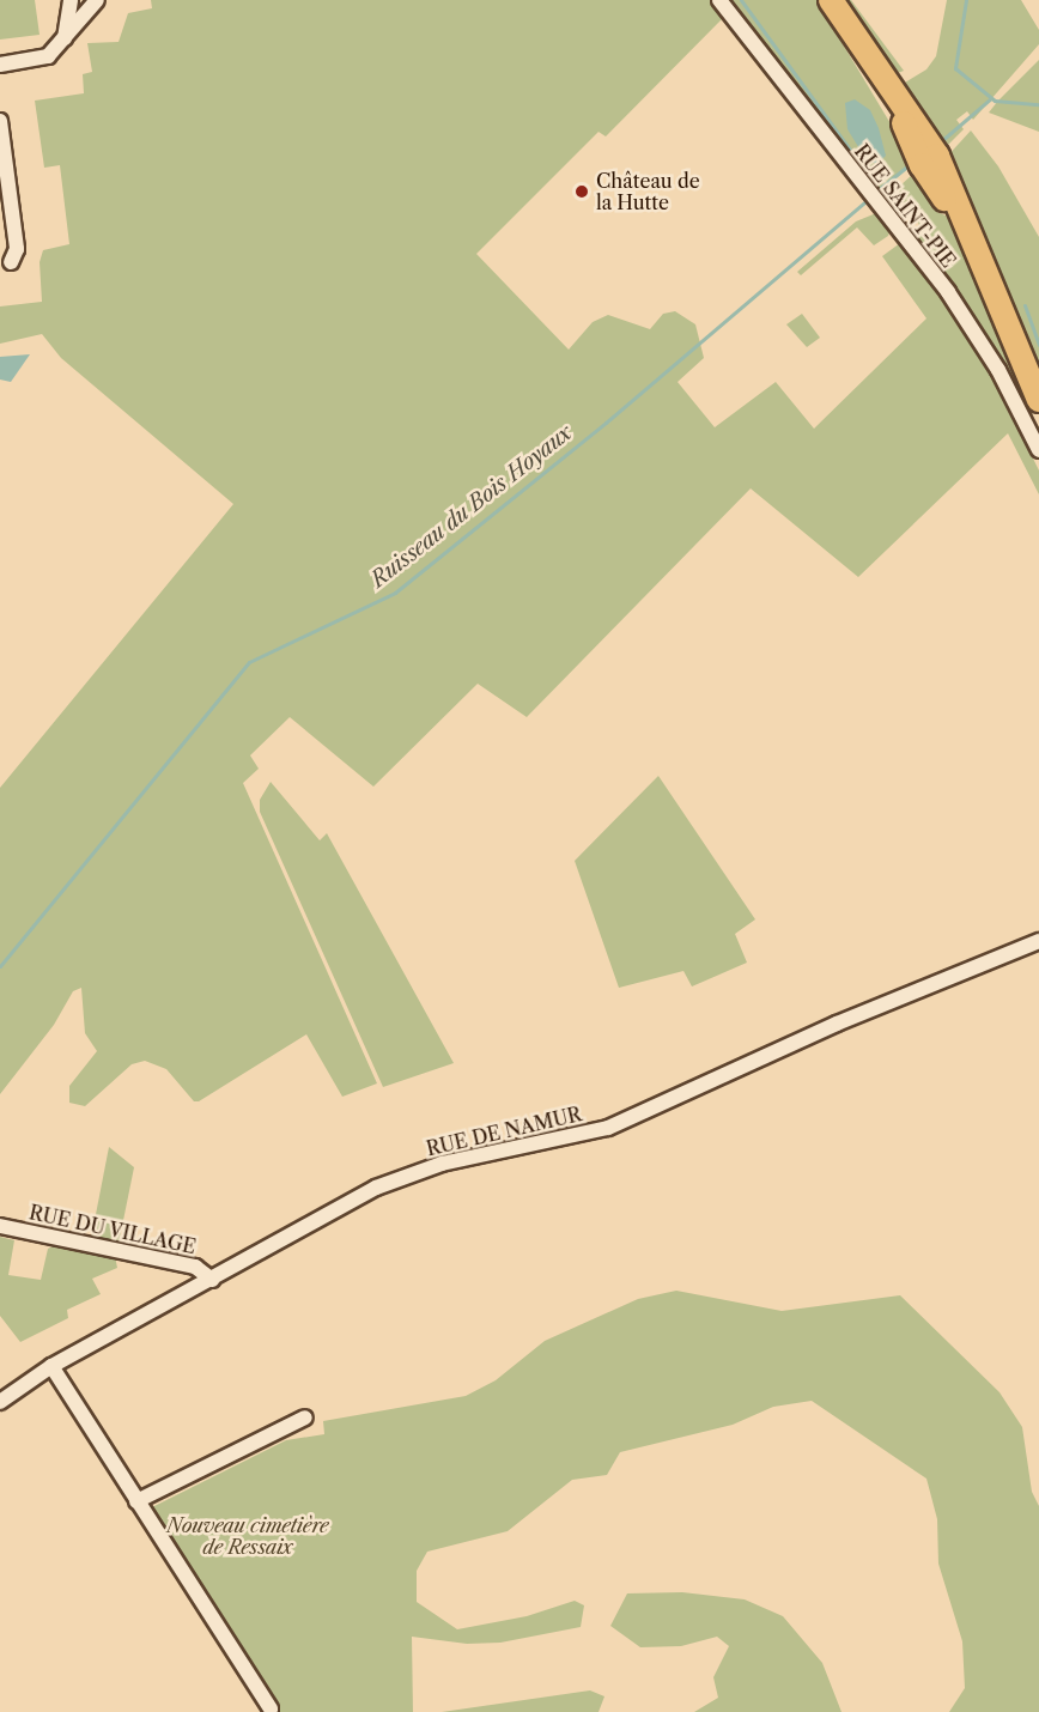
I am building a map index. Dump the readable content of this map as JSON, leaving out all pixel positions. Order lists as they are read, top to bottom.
{
  "streets": {
    "street": ["RUE SAINT-PIE", "RUE DE NAMUR", "RUE DU VILLAGE"]
  },
  "crossings": [
    ["RUE DE NAMUR", "RUE DU VILLAGE"]
  ],
  "water": ["Ruisseau du Bois Hoyaux"],
  "parks": ["Nouveau cimetière de Ressaix"],
  "places": ["Château de la Hutte"]
}
